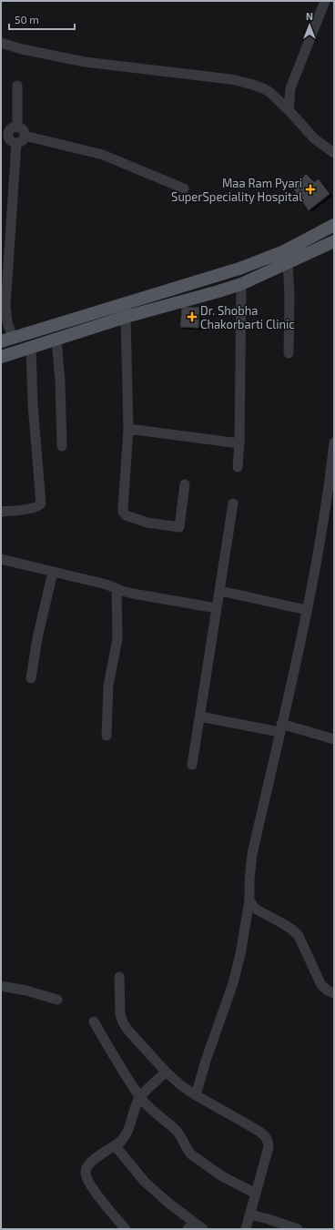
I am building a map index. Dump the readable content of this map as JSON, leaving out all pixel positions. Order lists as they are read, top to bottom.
{
  "places": {
    "health": ["Maa Ram Pyari SuperSpeciality Hospital", "Dr. Shobha Chakorbarti Clinic"]
  },
  "scale_bar": "50 m",
  "north": "top"
}
